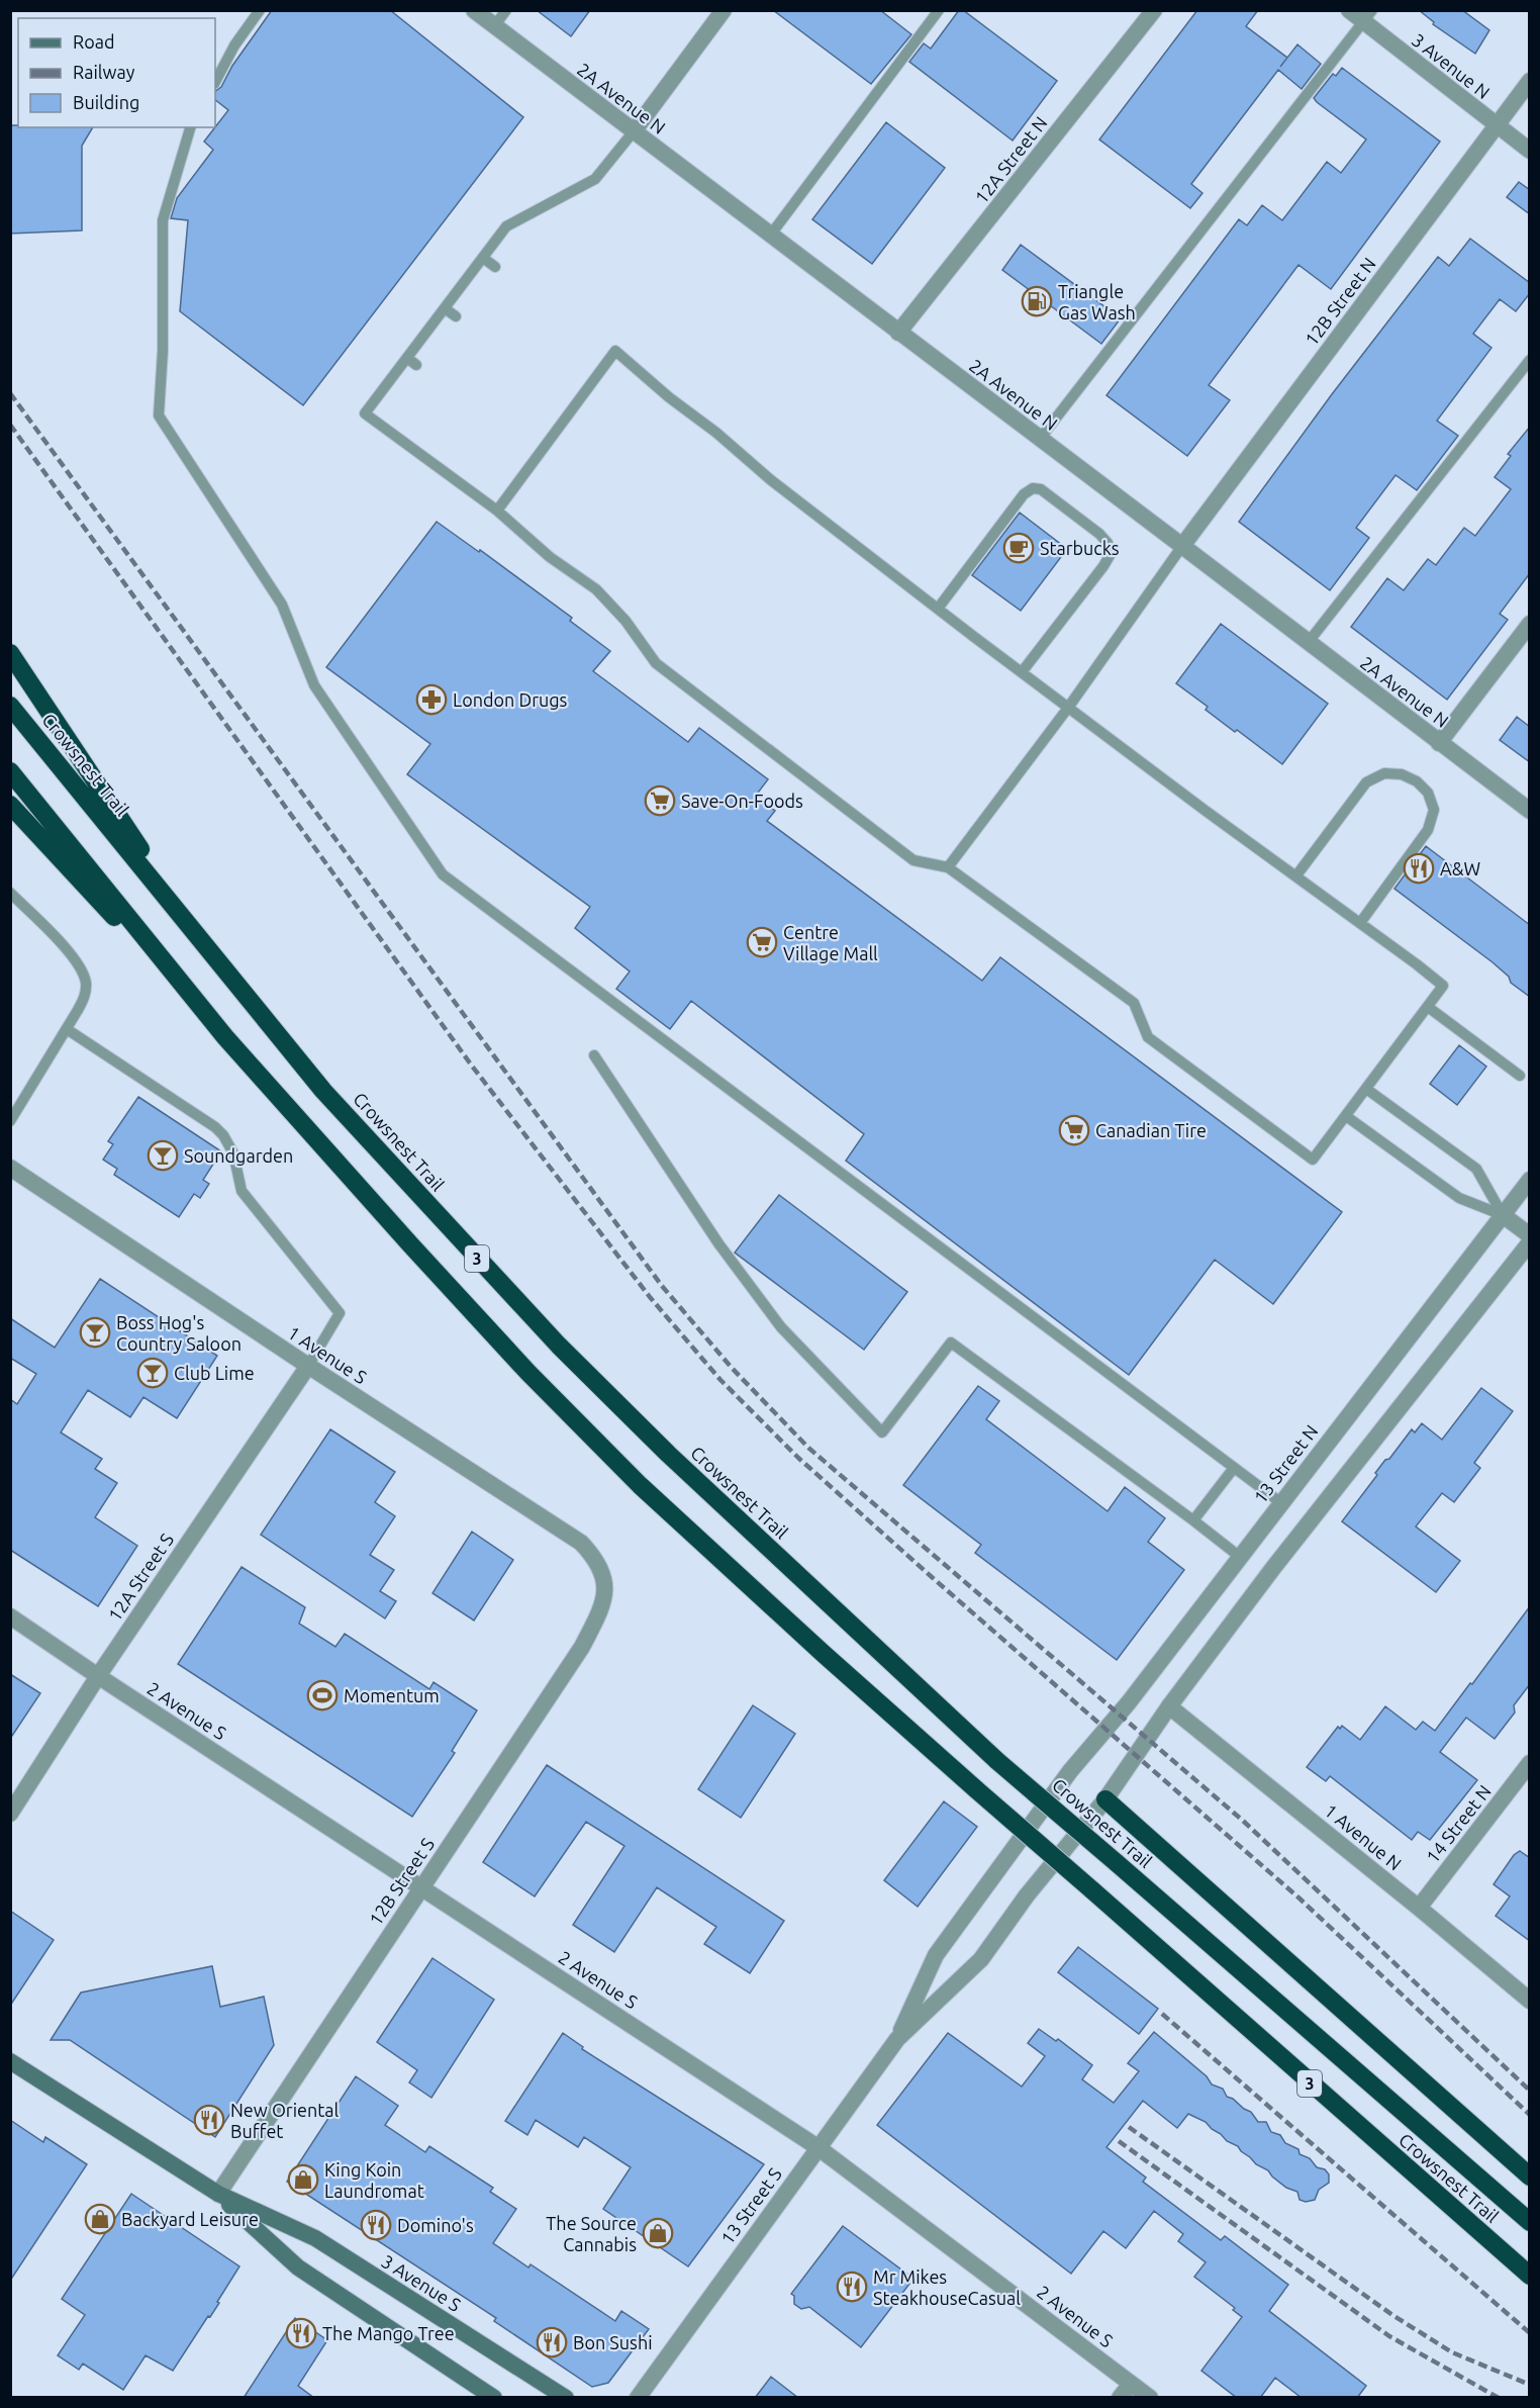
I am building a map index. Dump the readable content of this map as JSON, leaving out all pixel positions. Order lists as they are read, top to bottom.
{
  "streets": {
    "highway": ["Crowsnest Trail", "3"],
    "main road": ["3 Avenue S"],
    "street": [
      "3 Avenue N",
      "2A Avenue N",
      "12A Street N",
      "12B Street N",
      "1 Avenue S",
      "13 Street N",
      "12A Street S",
      "2 Avenue S",
      "14 Street N",
      "1 Avenue N",
      "12B Street S",
      "13 Street S"
    ]
  },
  "crossings": [
    ["3 Avenue N", "12B Street N"],
    ["2A Avenue N", "12A Street N"],
    ["2A Avenue N", "12B Street N"],
    ["1 Avenue S", "12A Street S"],
    ["1 Avenue S", "12B Street S"],
    ["13 Street N", "13 Street S"],
    ["12A Street S", "2 Avenue S"],
    ["2 Avenue S", "12B Street S"],
    ["2 Avenue S", "13 Street S"],
    ["14 Street N", "1 Avenue N"],
    ["12B Street S", "3 Avenue S"]
  ],
  "places": {
    "fuel station": ["Triangle Gas Wash"],
    "cafe": ["Starbucks"],
    "pharmacy": ["London Drugs"],
    "supermarket": ["Save-On-Foods", "Centre Village Mall", "Canadian Tire"],
    "restaurant": [
      "A&W",
      "New Oriental Buffet",
      "Domino's",
      "Mr Mikes SteakhouseCasual",
      "The Mango Tree",
      "Bon Sushi"
    ],
    "bar": ["Soundgarden", "Boss Hog's Country Saloon", "Club Lime"],
    "sports": ["Momentum"],
    "shop": ["King Koin Laundromat", "Backyard Leisure", "The Source Cannabis"]
  },
  "legend": ["Road", "Railway", "Building"]
}
